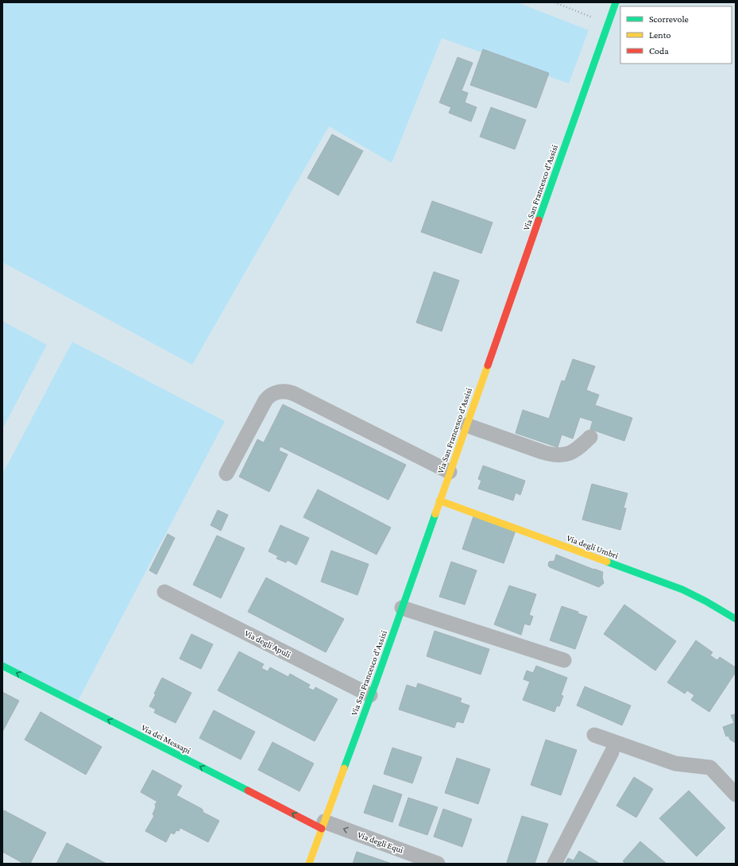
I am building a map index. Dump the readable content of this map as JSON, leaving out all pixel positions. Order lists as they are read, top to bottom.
{
  "streets": {
    "street": [
      "Via San Francesco d'Assisi",
      "Via degli Umbri",
      "Via degli Apuli",
      "Via dei Messapi",
      "Via degli Equi"
    ]
  },
  "crossings": [
    ["Via San Francesco d'Assisi", "Via degli Umbri"],
    ["Via San Francesco d'Assisi", "Via degli Apuli"],
    ["Via San Francesco d'Assisi", "Via dei Messapi"],
    ["Via San Francesco d'Assisi", "Via degli Equi"],
    ["Via dei Messapi", "Via degli Equi"]
  ],
  "one_way": ["Via dei Messapi", "Via degli Equi"],
  "legend": ["Scorrevole", "Lento", "Coda"]
}
